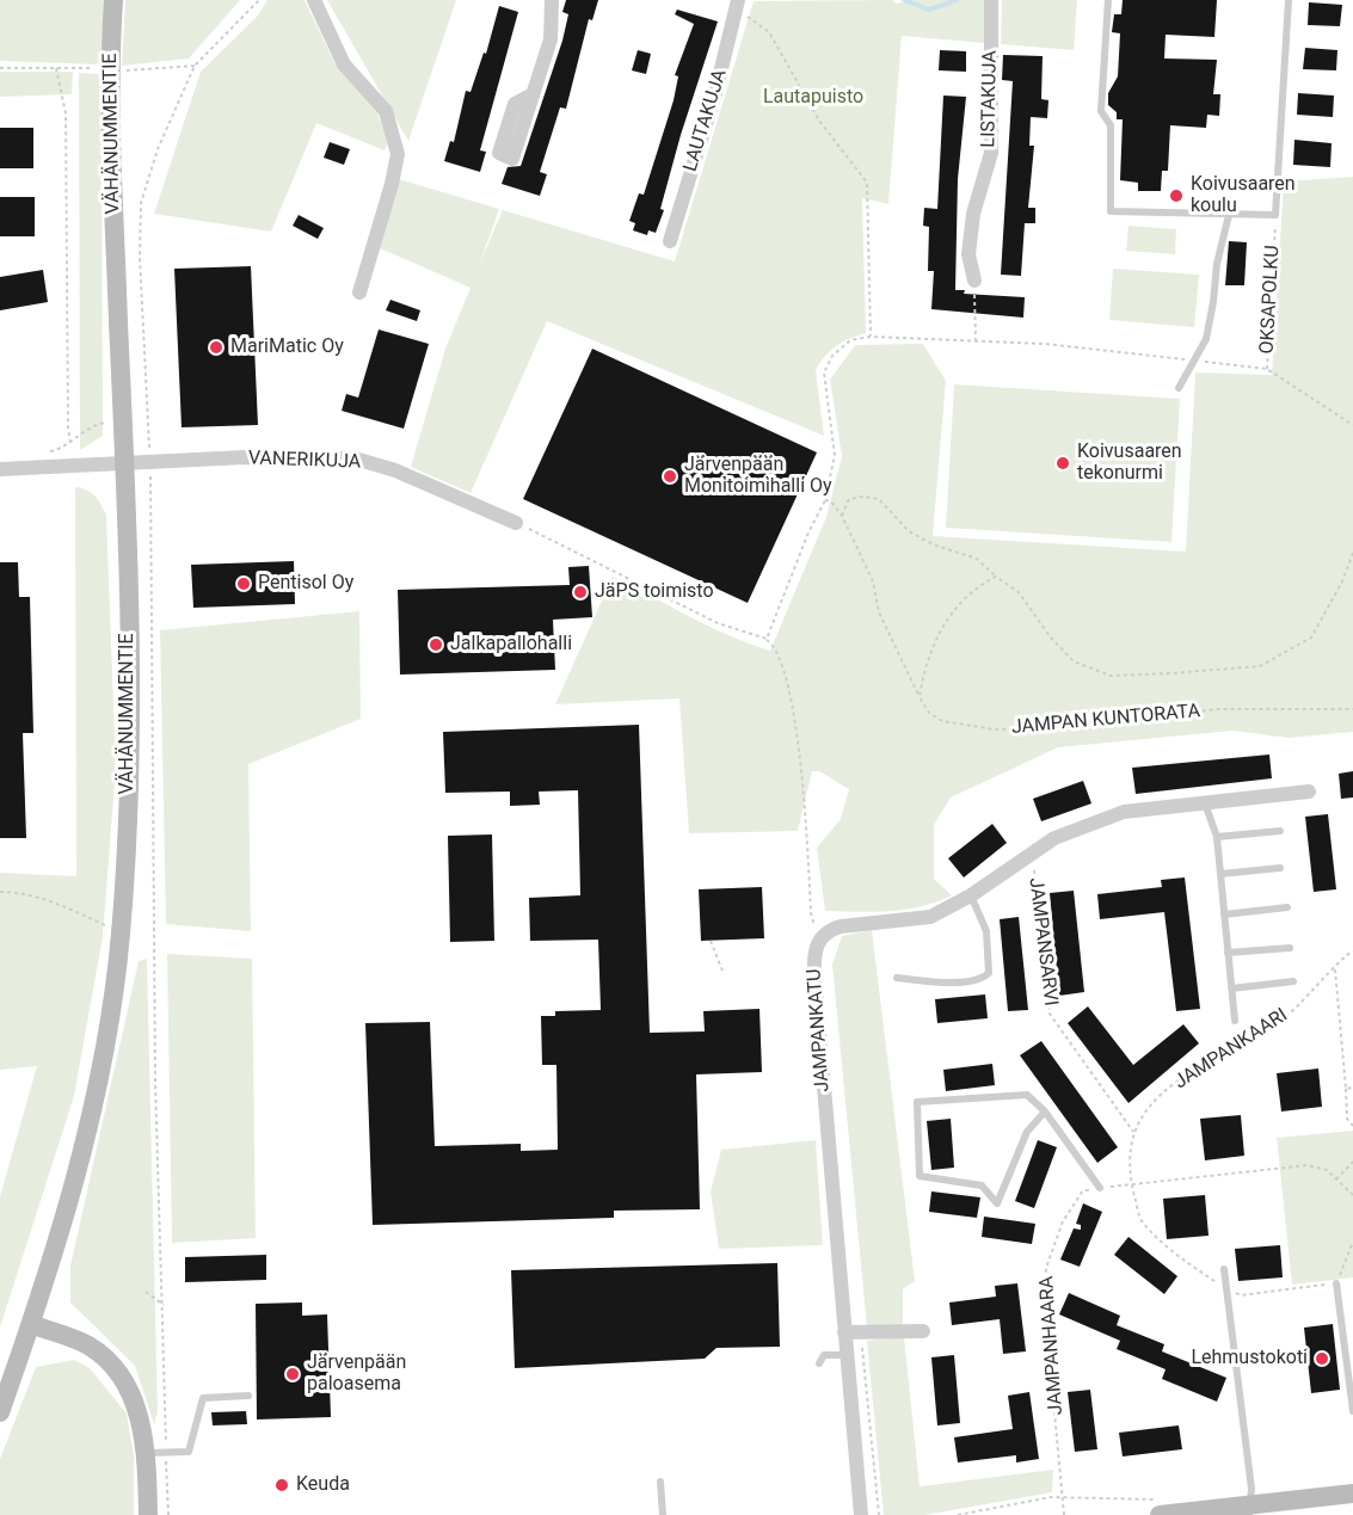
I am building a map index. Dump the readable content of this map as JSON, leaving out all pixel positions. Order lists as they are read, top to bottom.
{
  "streets": {
    "main road": ["VÄHÄNUMMENTIE"],
    "street": [
      "LISTAKUJA",
      "LAUTAKUJA",
      "VANERIKUJA",
      "JAMPANKATU"
    ],
    "path": [
      "OKSAPOLKU",
      "JAMPAN KUNTORATA",
      "JAMPANSARVI",
      "JAMPANKAARI",
      "JAMPANHAARA"
    ]
  },
  "crossings": [
    ["VÄHÄNUMMENTIE", "VANERIKUJA"],
    ["JAMPANSARVI", "JAMPANKATU"],
    ["JAMPANSARVI", "JAMPANKAARI"]
  ],
  "parks": ["Lautapuisto"],
  "places": [
    "Koivusaaren koulu",
    "MariMatic Oy",
    "Koivusaaren tekonurmi",
    "Järvenpään Monitoimihalli Oy",
    "Pentisol Oy",
    "JäPS toimisto",
    "Jalkapallohalli",
    "Lehmustokoti",
    "Järvenpään paloasema",
    "Keuda"
  ]
}
